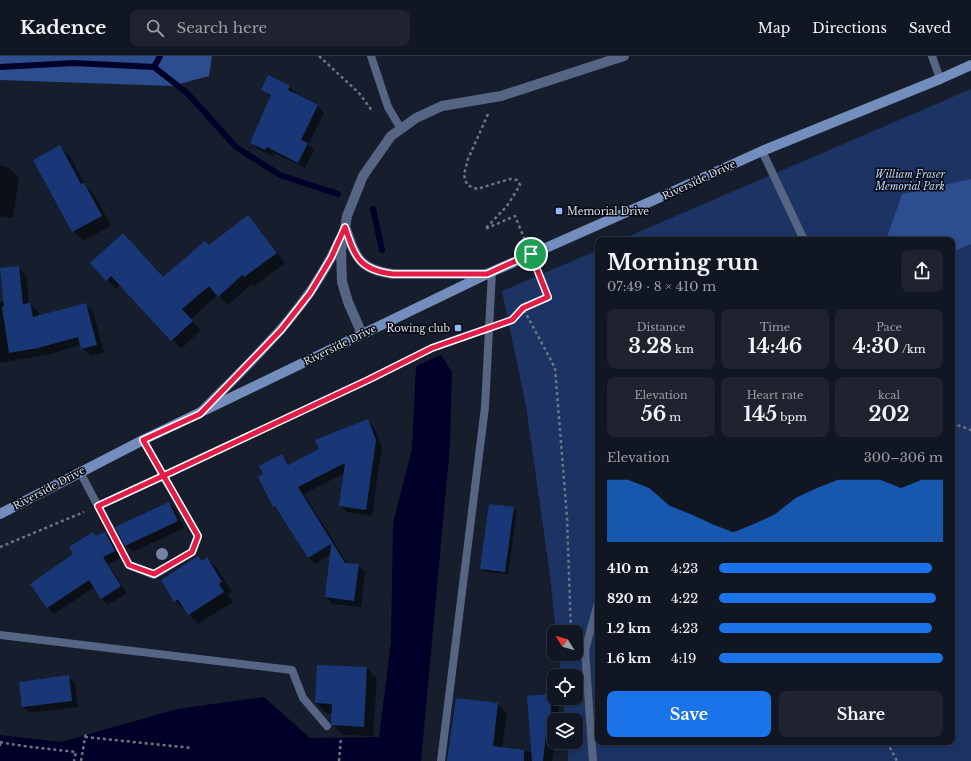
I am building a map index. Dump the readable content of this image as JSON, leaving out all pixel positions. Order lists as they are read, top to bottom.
{
  "streets": {
    "main road": ["Riverside Drive"]
  },
  "parks": ["William Fraser Memorial Park"],
  "places": {
    "transit": ["Memorial Drive", "Rowing club"]
  },
  "north": "top left",
  "page": {
    "header": "Kadence",
    "search": "Search here",
    "nav": ["Map", "Directions", "Saved"],
    "heading": ["Morning run", "07:49 · 8 × 410 m"],
    "stats": [
      ["Distance", "3.28 km"],
      ["Time", "14:46"],
      ["Pace", "4:30 /km"],
      ["Elevation", "56 m"],
      ["Heart rate", "145 bpm"],
      ["kcal", "202"]
    ],
    "chart": ["Elevation", "300–306 m"],
    "list": [
      {
        "name": "410 m",
        "note": "4:23"
      },
      {
        "name": "820 m",
        "note": "4:22"
      },
      {
        "name": "1.2 km",
        "note": "4:23"
      },
      {
        "name": "1.6 km",
        "note": "4:19"
      }
    ],
    "buttons": ["Save", "Share"]
  }
}
